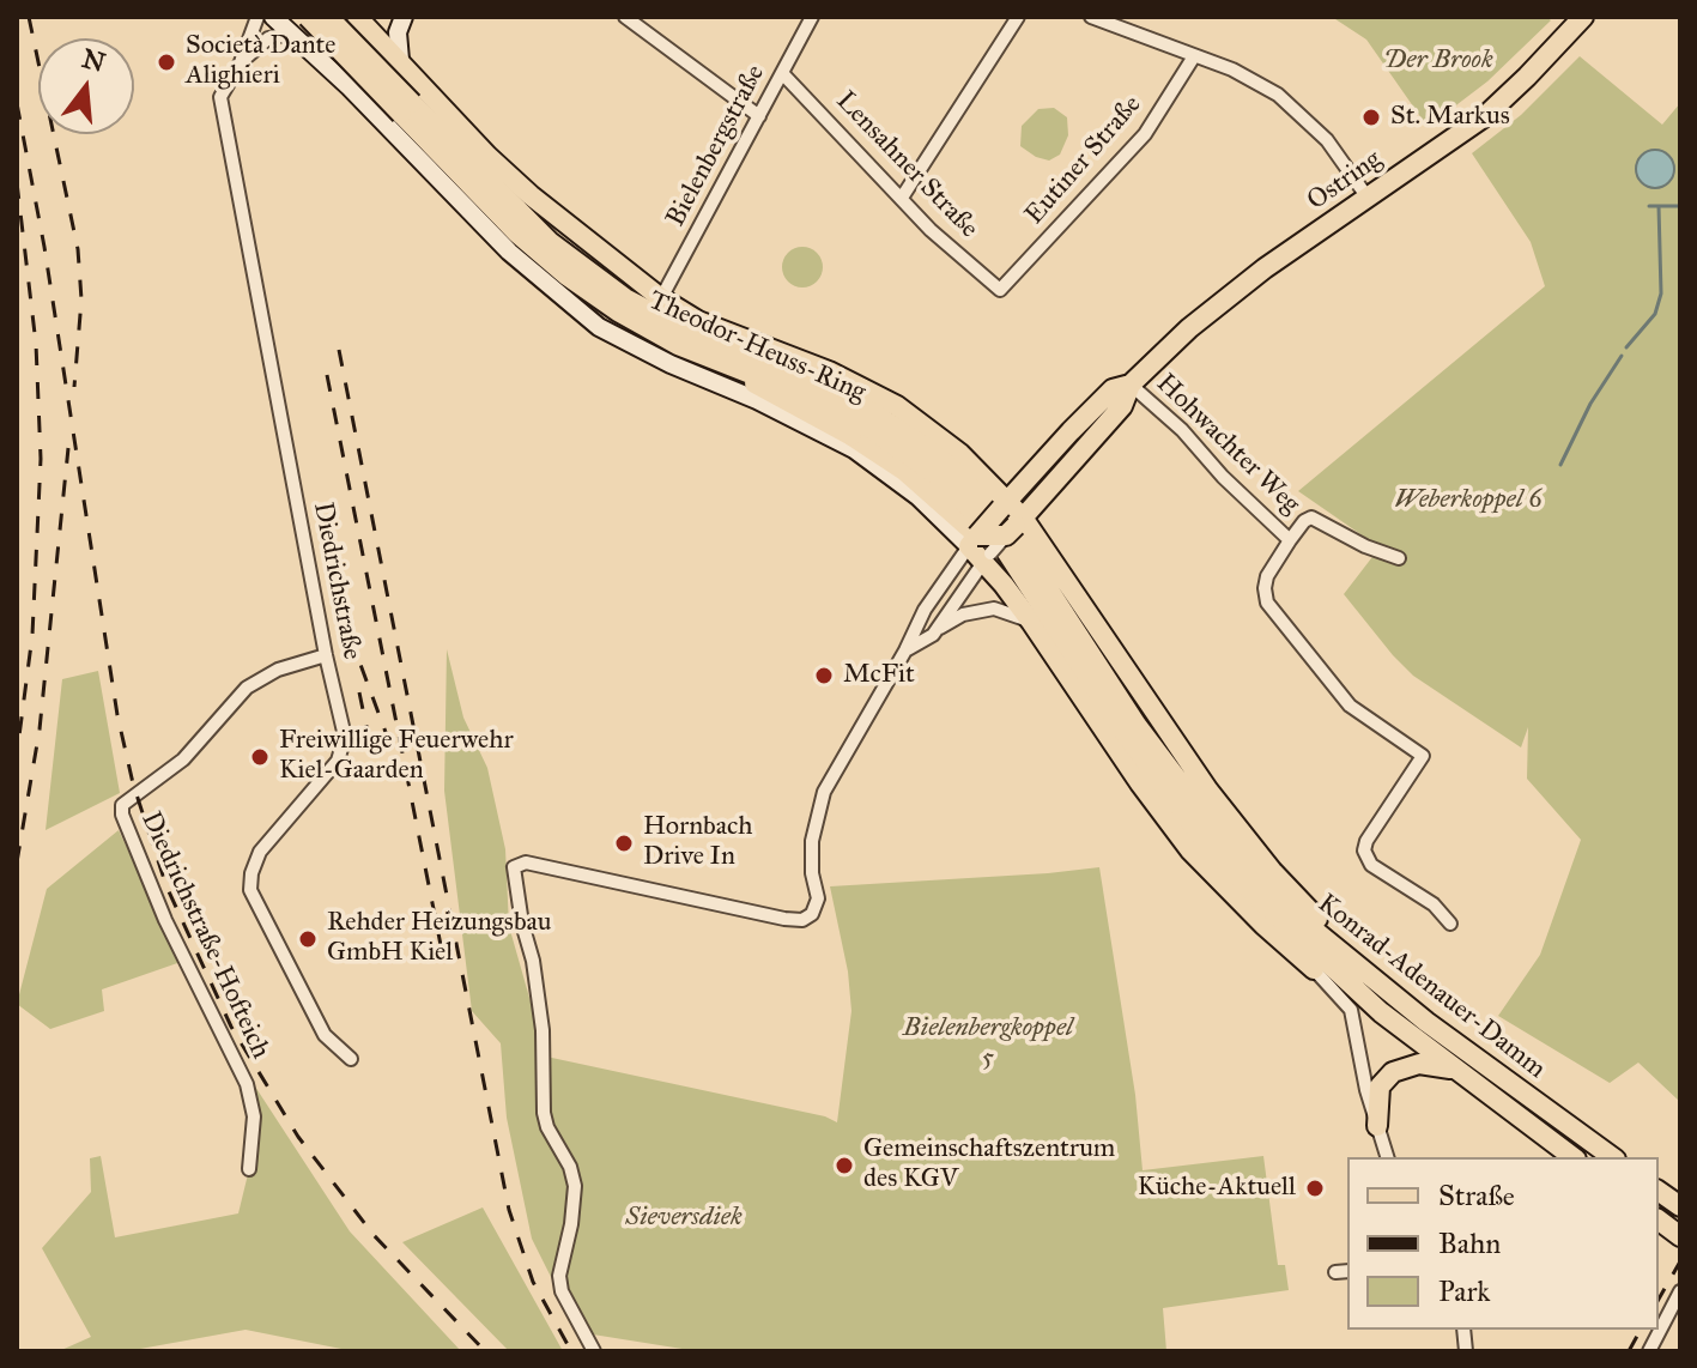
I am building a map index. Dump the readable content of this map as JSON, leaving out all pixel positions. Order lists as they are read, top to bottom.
{
  "streets": {
    "main road": ["Ostring", "Theodor-Heuss-Ring", "Konrad-Adenauer-Damm"],
    "street": [
      "Bielenbergstraße",
      "Eutiner Straße",
      "Lensahner Straße",
      "Hohwachter Weg",
      "Diedrichstraße",
      "Diedrichstraße-Hofteich"
    ]
  },
  "crossings": [
    ["Bielenbergstraße", "Lensahner Straße"],
    ["Eutiner Straße", "Lensahner Straße"],
    ["Ostring", "Theodor-Heuss-Ring"],
    ["Ostring", "Hohwachter Weg"],
    ["Ostring", "Konrad-Adenauer-Damm"],
    ["Theodor-Heuss-Ring", "Konrad-Adenauer-Damm"],
    ["Diedrichstraße", "Diedrichstraße-Hofteich"]
  ],
  "parks": [
    "Der Brook",
    "Weberkoppel 6",
    "Bielenbergkoppel 5",
    "Sieversdiek"
  ],
  "places": [
    "Società Dante Alighieri",
    "St. Markus",
    "McFit",
    "Freiwillige Feuerwehr Kiel-Gaarden",
    "Hornbach Drive In",
    "Rehder Heizungsbau GmbH Kiel",
    "Gemeinschaftszentrum des KGV",
    "Küche-Aktuell"
  ],
  "legend": ["Straße", "Bahn", "Park"],
  "north": "top"
}
